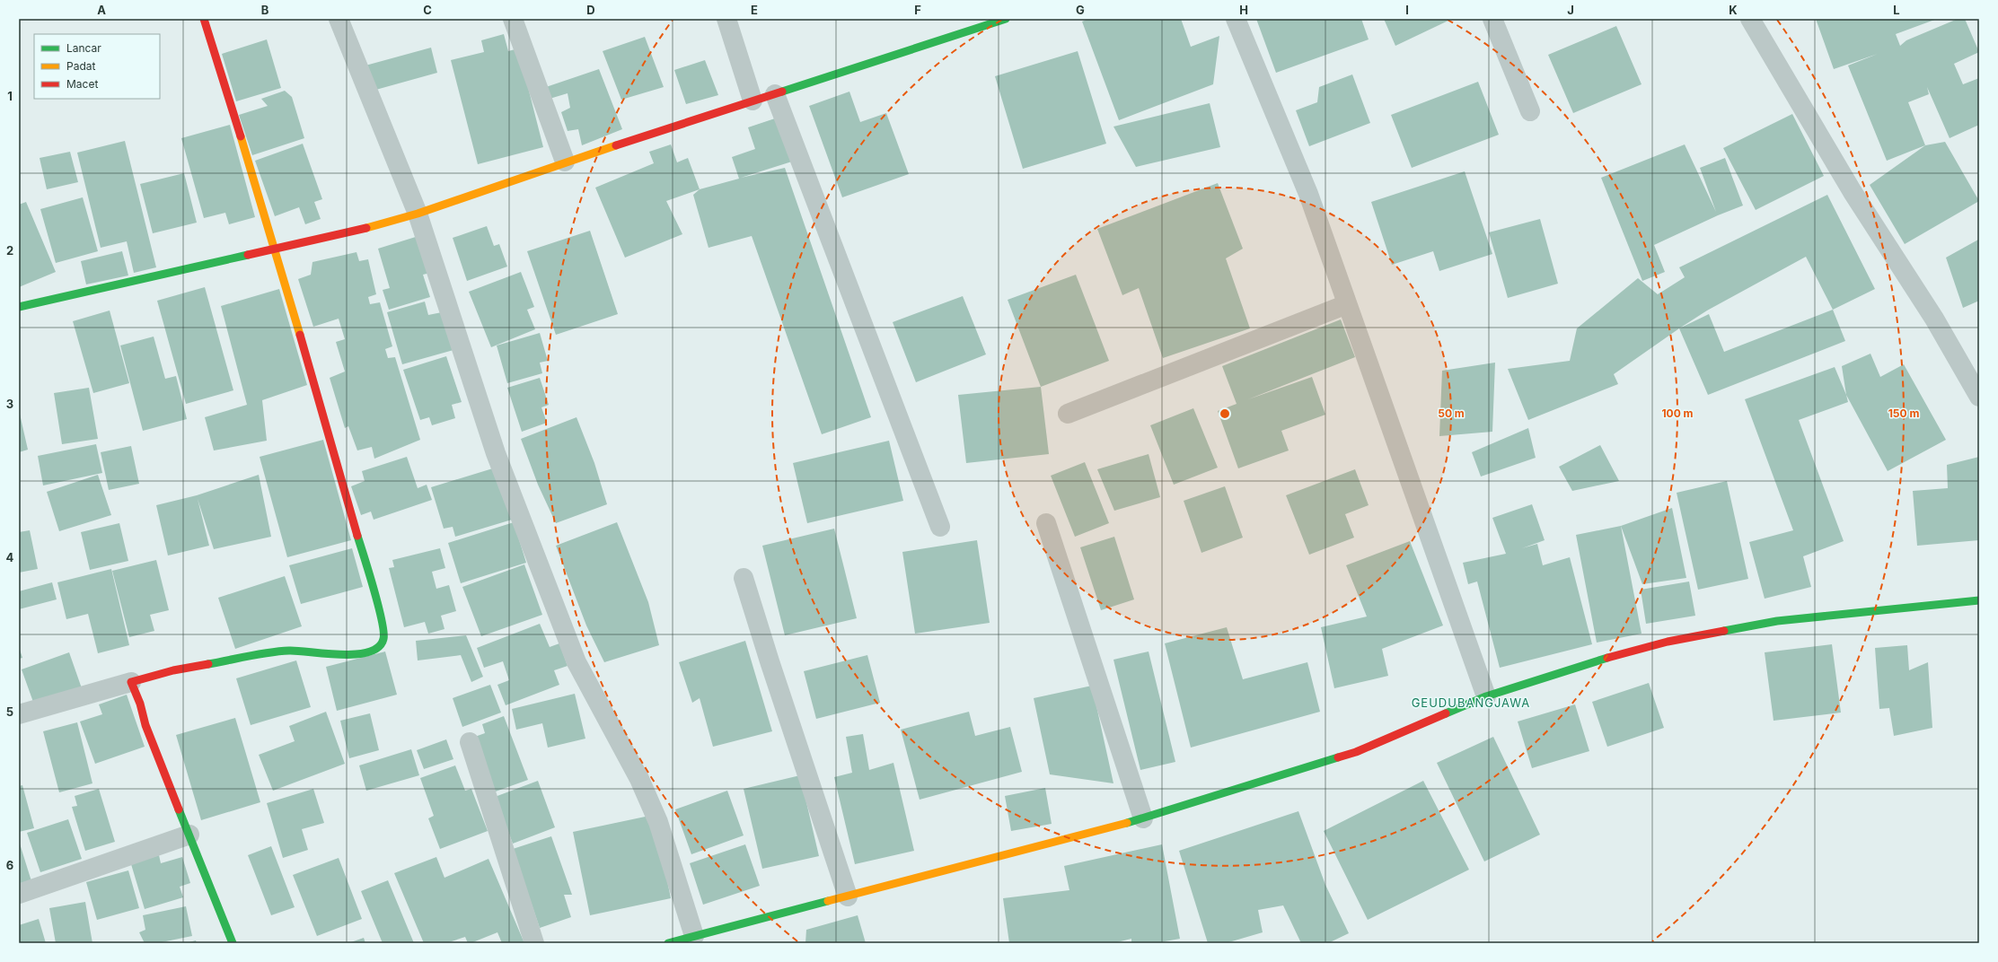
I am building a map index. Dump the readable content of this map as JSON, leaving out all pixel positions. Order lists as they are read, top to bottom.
{
  "districts": ["GEUDUBANGJAWA"],
  "legend": ["Lancar", "Padat", "Macet"],
  "grid": {
    "columns": [
      "A",
      "B",
      "C",
      "D",
      "E",
      "F",
      "G",
      "H",
      "I",
      "J",
      "K",
      "L"
    ],
    "rows": [
      "1",
      "2",
      "3",
      "4",
      "5",
      "6"
    ]
  },
  "rings": ["50 m", "100 m", "150 m"]
}
